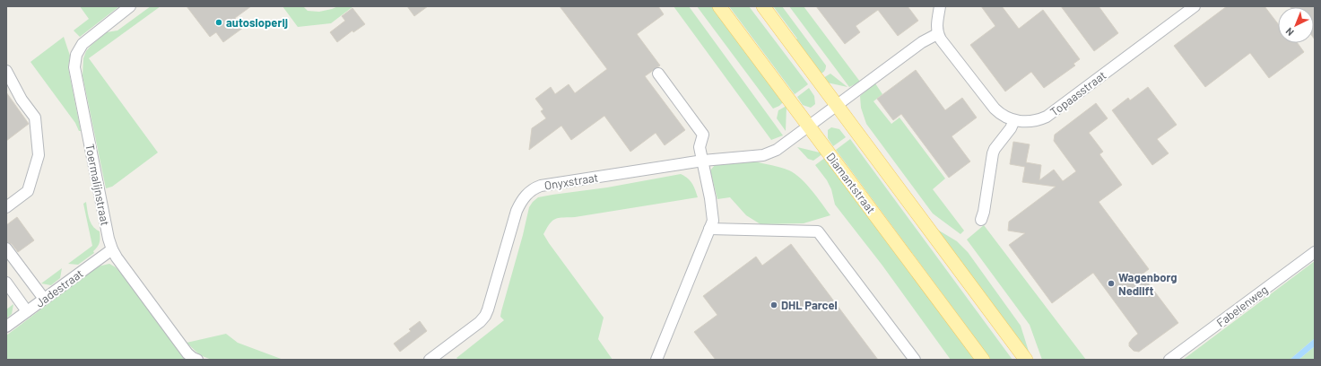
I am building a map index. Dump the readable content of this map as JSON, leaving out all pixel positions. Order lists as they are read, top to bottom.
{
  "streets": {
    "main road": ["Diamantstraat"],
    "street": [
      "Topaasstraat",
      "Onyxstraat",
      "Toermalijnstraat",
      "Jadestraat",
      "Fabelenweg"
    ]
  },
  "crossings": [
    ["Onyxstraat", "Diamantstraat"],
    ["Toermalijnstraat", "Jadestraat"]
  ],
  "places": ["autosloperij", "Wagenborg Nedlift", "DHL Parcel"],
  "north": "bottom left"
}
